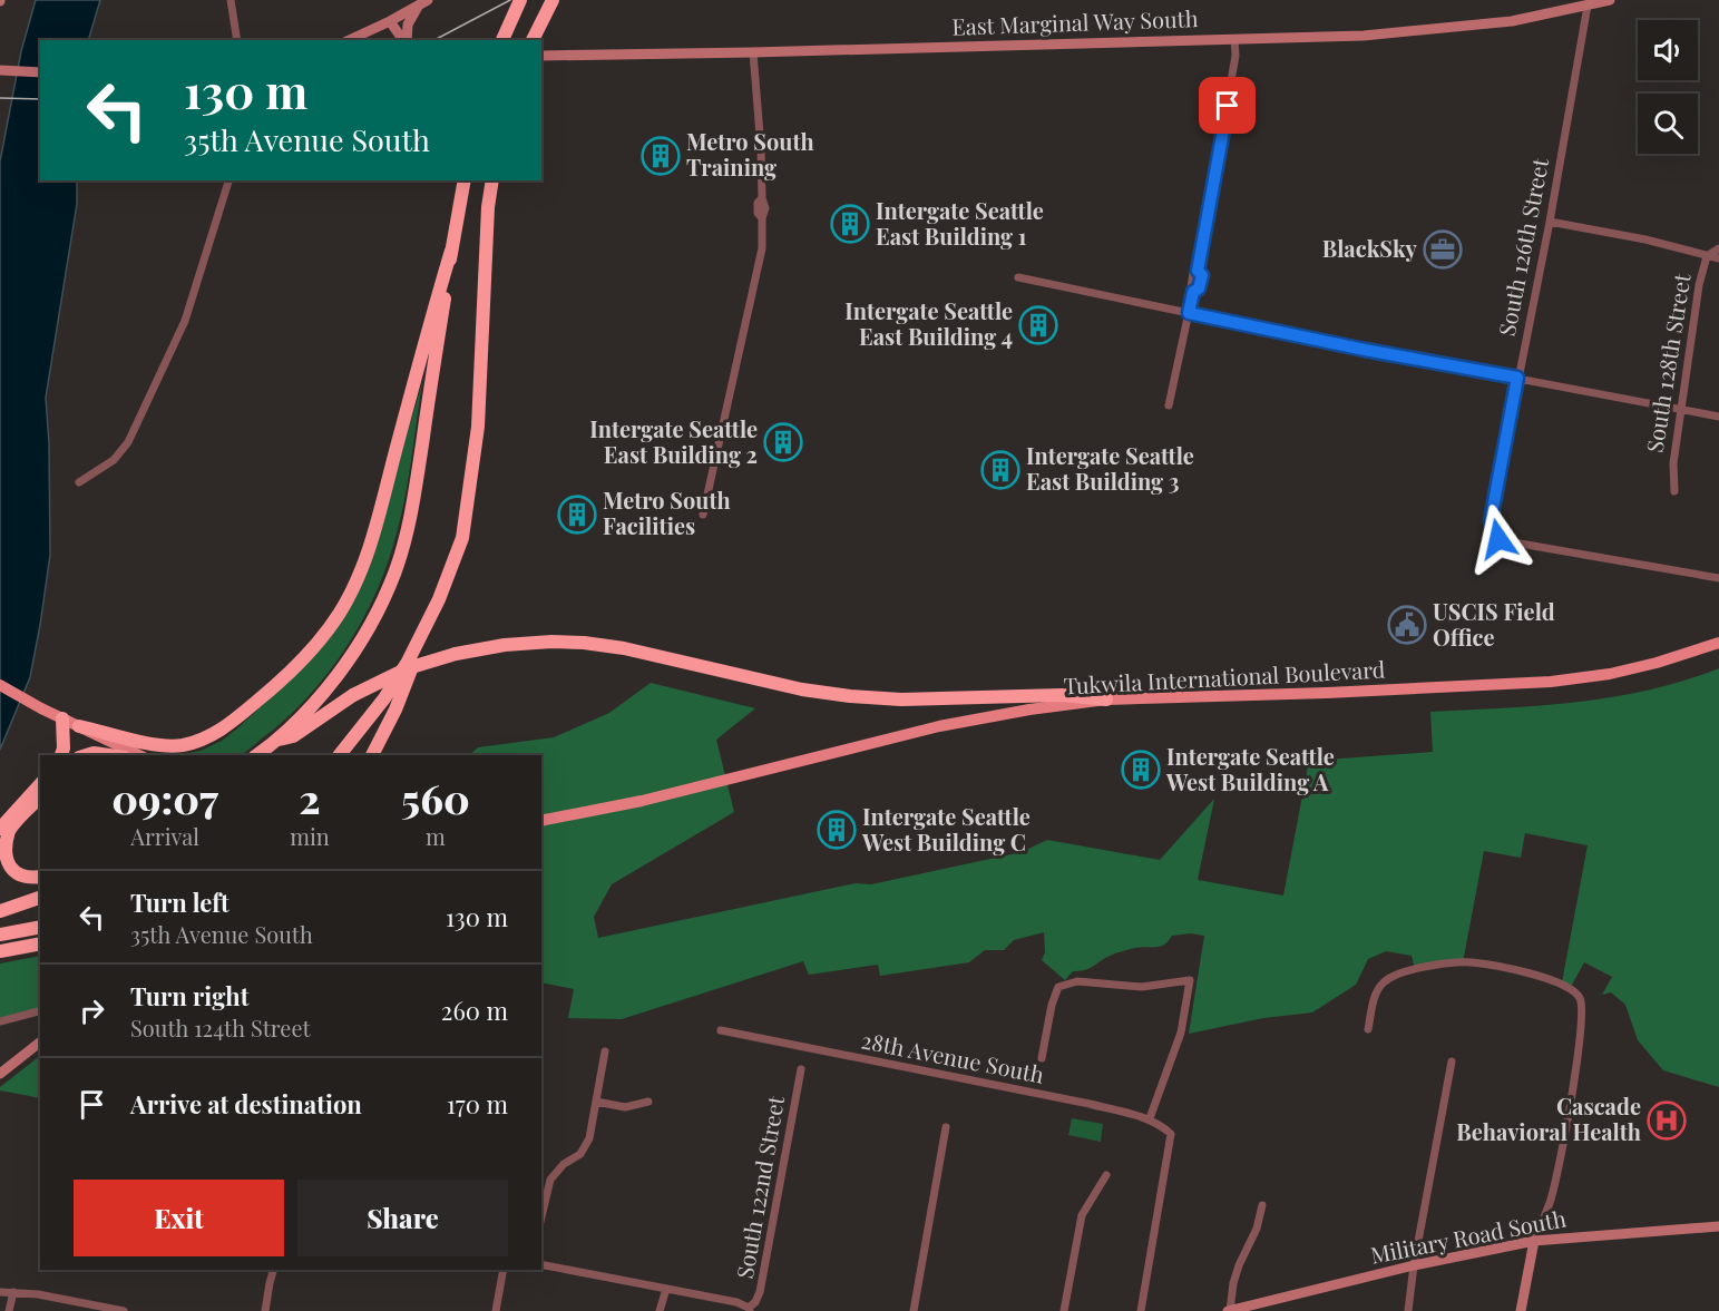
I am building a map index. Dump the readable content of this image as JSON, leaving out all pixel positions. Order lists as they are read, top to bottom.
{
  "streets": {
    "main road": ["Tukwila International Boulevard"],
    "street": [
      "East Marginal Way South",
      "South 126th Street",
      "South 128th Street",
      "28th Avenue South",
      "South 122nd Street",
      "Military Road South"
    ]
  },
  "crossings": [
    ["East Marginal Way South", "South 126th Street"]
  ],
  "places": {
    "building": [
      "Metro South Training",
      "Intergate Seattle East Building 1",
      "Intergate Seattle East Building 4",
      "Intergate Seattle East Building 2",
      "Intergate Seattle East Building 3",
      "Metro South Facilities",
      "Intergate Seattle West Building A",
      "Intergate Seattle West Building C"
    ],
    "office": ["BlackSky"],
    "public building": ["USCIS Field Office"],
    "hospital": ["Cascade Behavioral Health"]
  },
  "page": {
    "turn": ["130 m", "35th Avenue South"],
    "eta": [
      "09:07",
      "Arrival",
      "2",
      "min",
      "560",
      "m"
    ],
    "list": [
      {
        "name": "Turn left",
        "note": "35th Avenue South",
        "value": "130 m"
      },
      {
        "name": "Turn right",
        "note": "South 124th Street",
        "value": "260 m"
      },
      {
        "name": "Arrive at destination",
        "value": "170 m"
      }
    ],
    "buttons": ["Exit", "Share"]
  }
}
